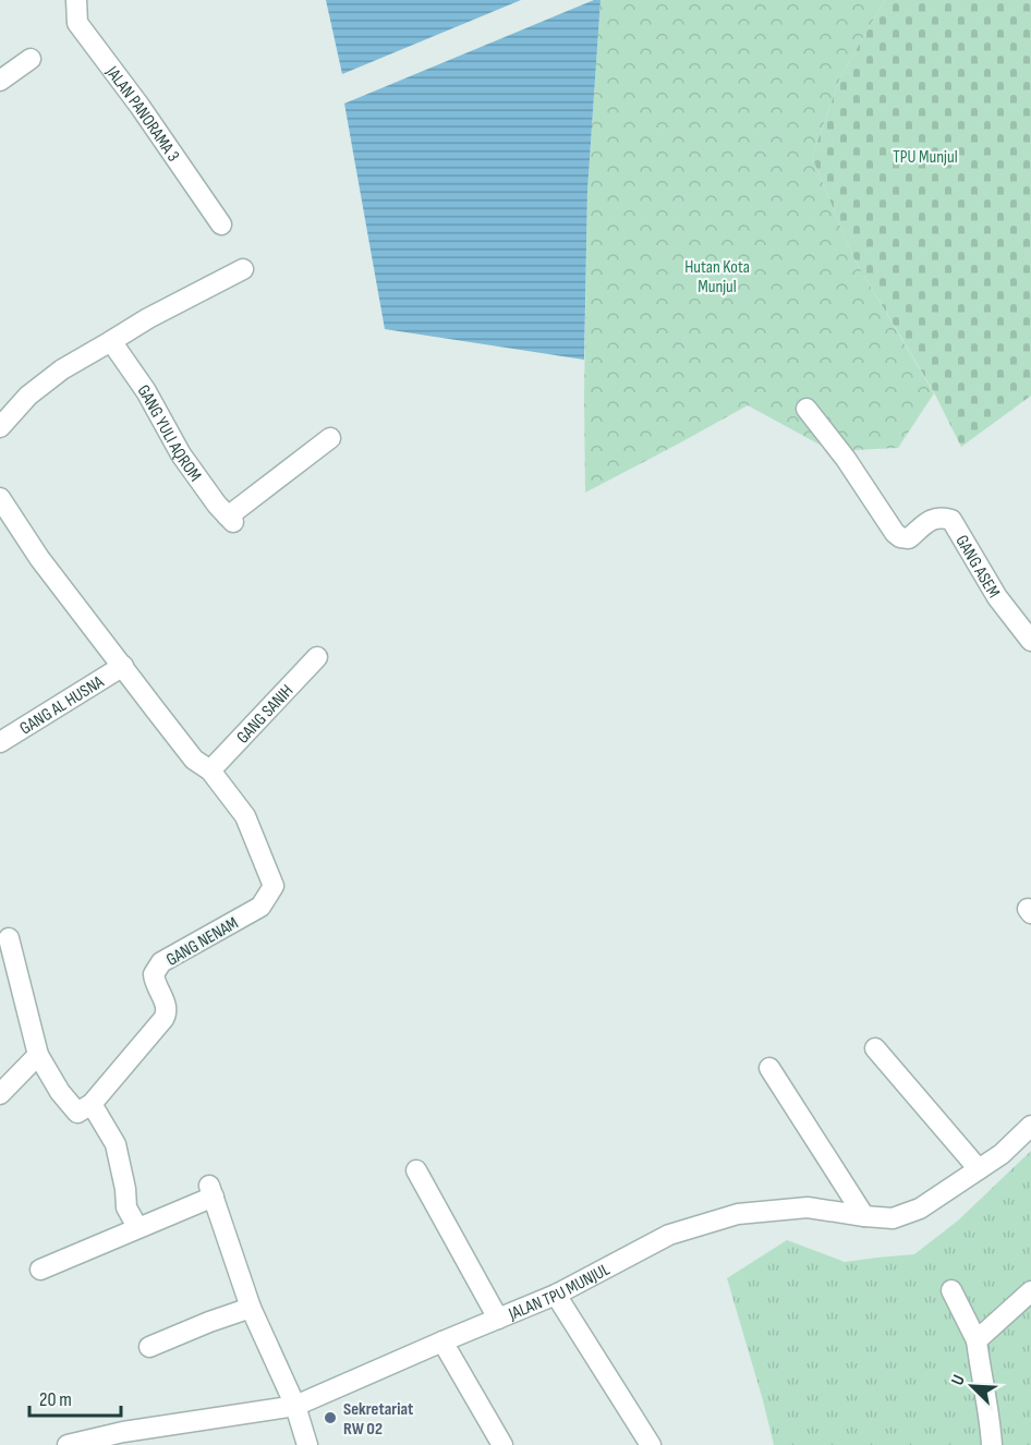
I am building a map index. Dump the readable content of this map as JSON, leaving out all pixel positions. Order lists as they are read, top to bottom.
{
  "streets": {
    "street": [
      "JALAN PANORAMA 3",
      "GANG YULI AQROM",
      "GANG ASEM",
      "GANG AL HUSNA",
      "GANG SANIH",
      "GANG NENAM",
      "JALAN TPU MUNJUL"
    ]
  },
  "crossings": [
    ["GANG AL HUSNA", "GANG NENAM"],
    ["GANG SANIH", "GANG NENAM"]
  ],
  "parks": ["TPU Munjul", "Hutan Kota Munjul"],
  "places": ["Sekretariat RW 02"],
  "scale_bar": "20 m",
  "north": "top left"
}
